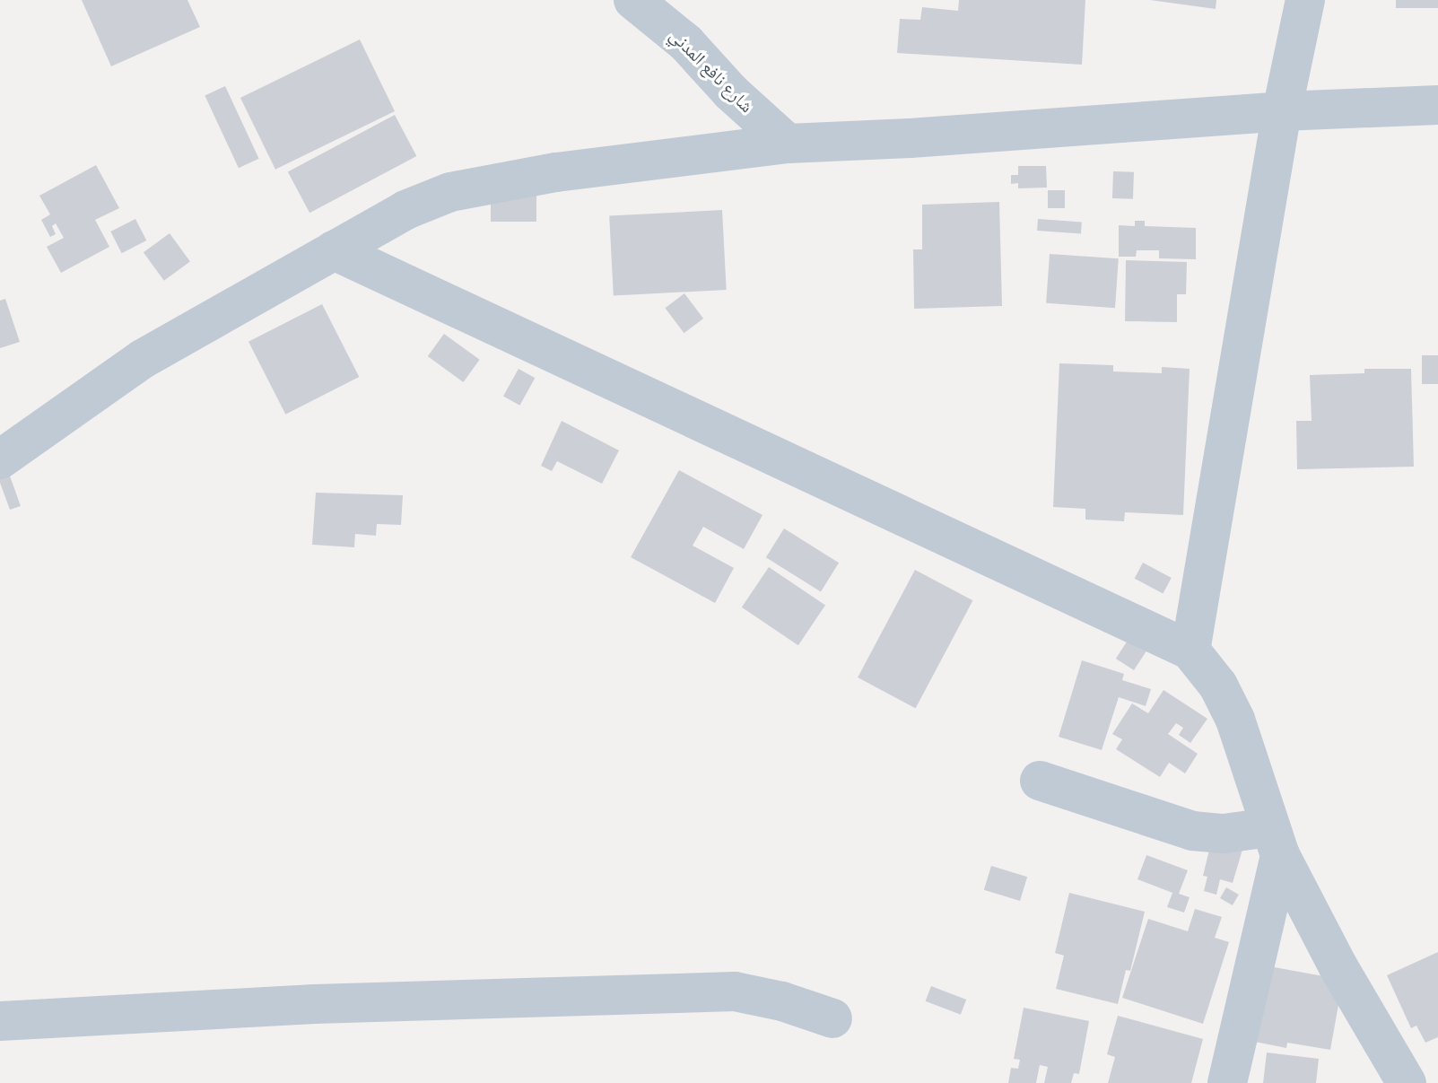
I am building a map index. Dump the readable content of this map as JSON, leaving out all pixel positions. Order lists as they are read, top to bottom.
{
  "streets": {
    "street": ["شارع نافع المدني"]
  }
}
